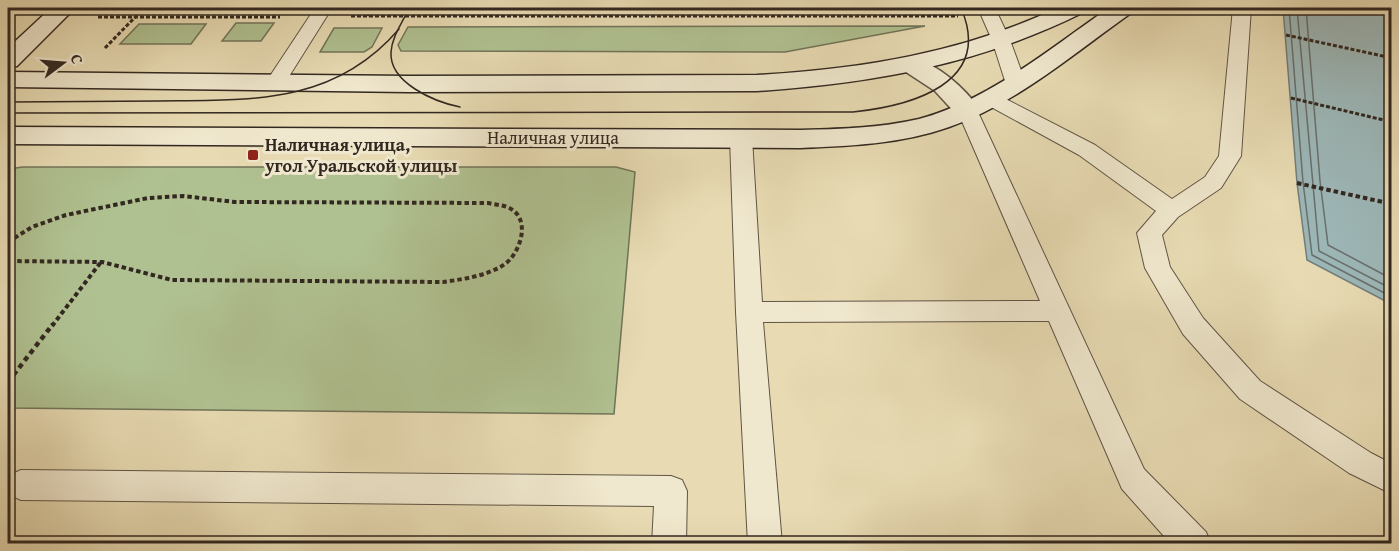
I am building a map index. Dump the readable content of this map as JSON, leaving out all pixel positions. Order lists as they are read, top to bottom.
{
  "streets": {
    "main road": ["Наличная улица"]
  },
  "places": {
    "transit": ["Наличная улица, угол Уральской улицы"]
  },
  "north": "right"
}
